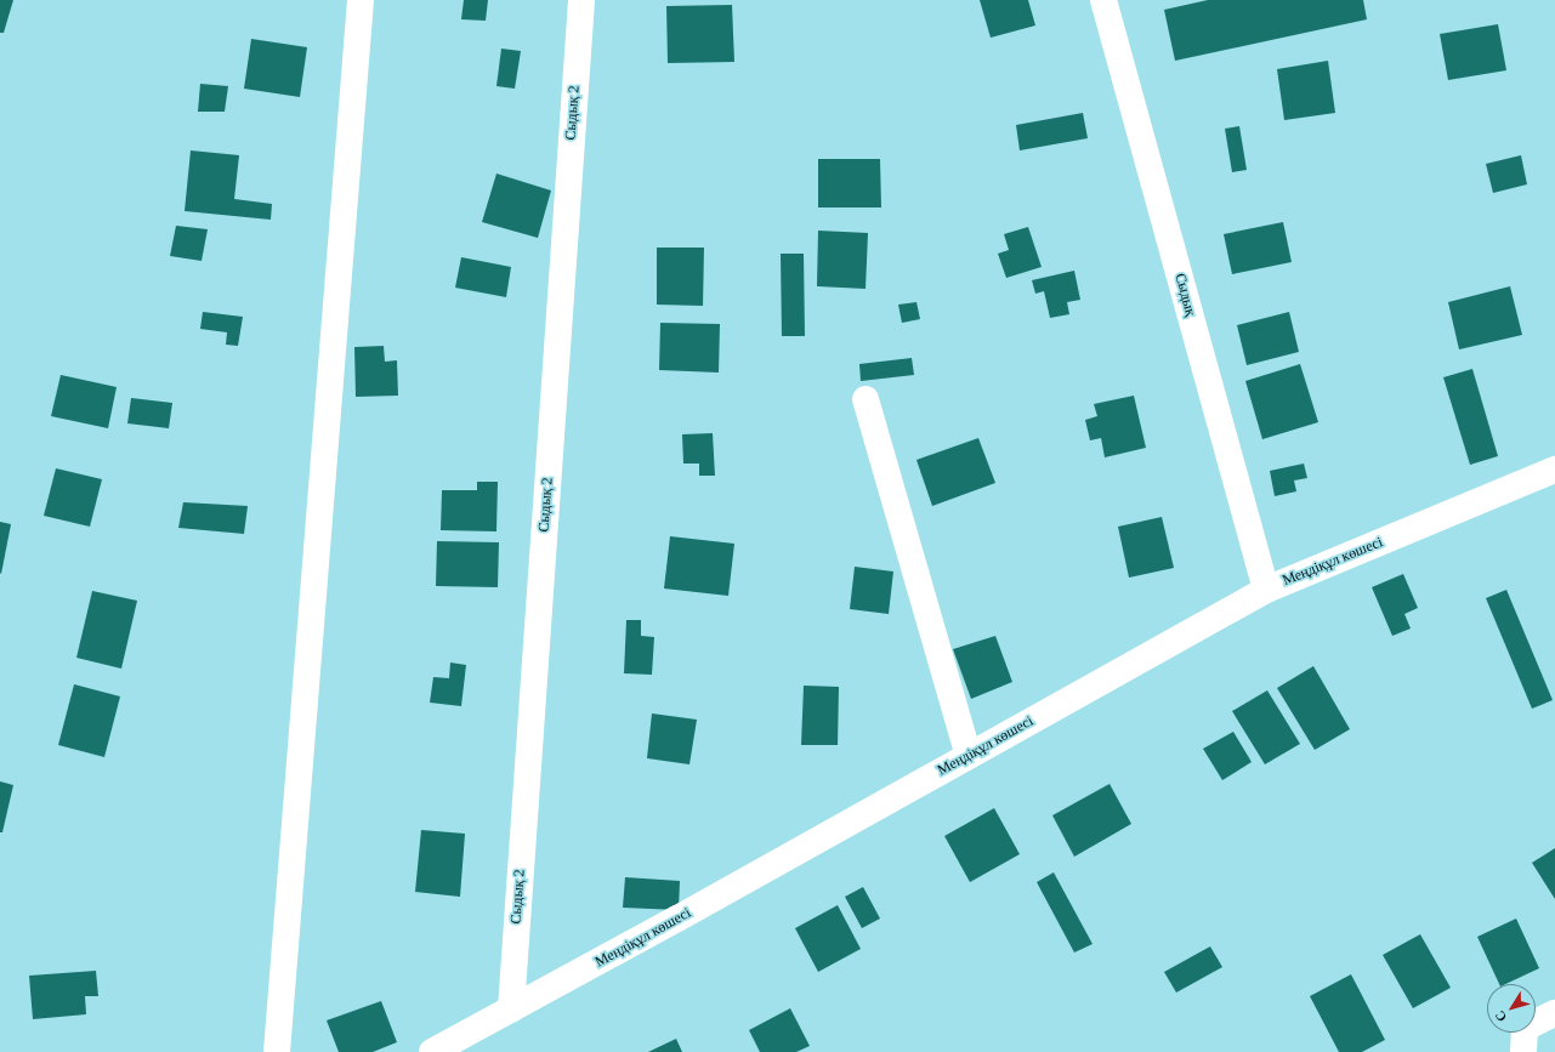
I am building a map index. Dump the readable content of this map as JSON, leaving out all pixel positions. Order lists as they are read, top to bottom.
{
  "streets": {
    "street": ["Сыдық 2", "Сыдық", "Меңдіқұл көшесі"]
  },
  "crossings": [
    ["Сыдық 2", "Меңдіқұл көшесі"],
    ["Сыдық", "Меңдіқұл көшесі"]
  ],
  "north": "bottom left"
}
